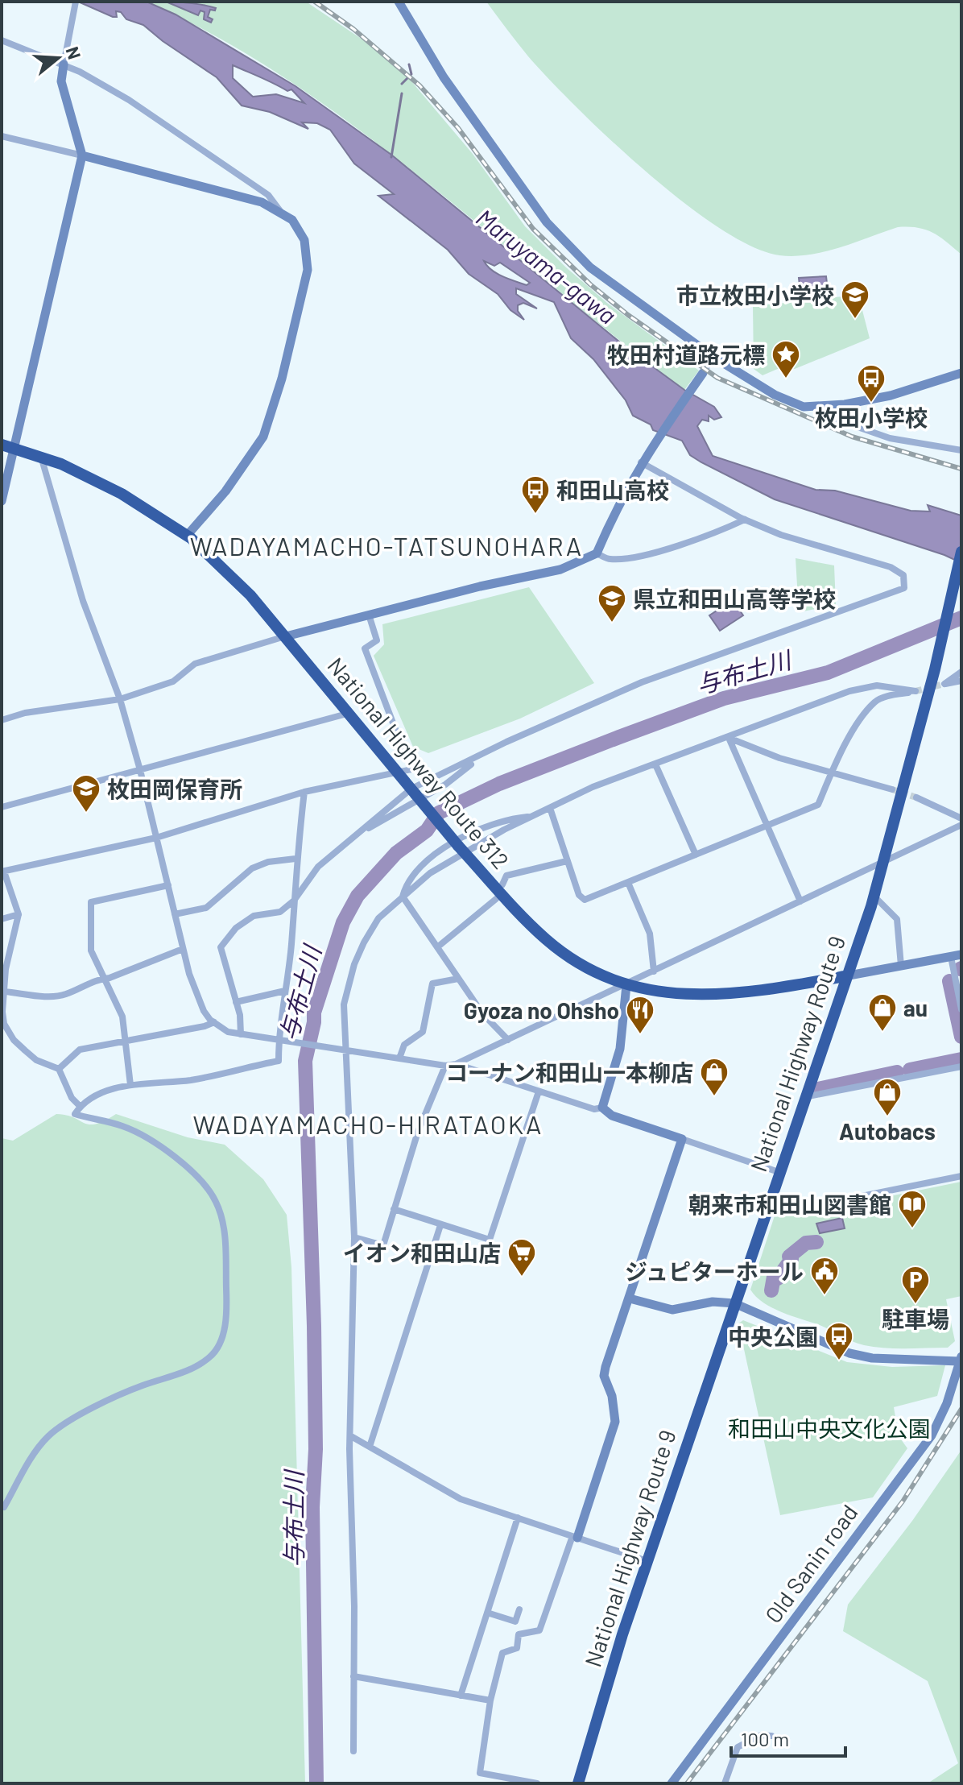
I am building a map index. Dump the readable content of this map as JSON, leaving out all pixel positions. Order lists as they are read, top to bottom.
{
  "streets": {
    "highway": ["National Highway Route 312", "National Highway Route 9"],
    "street": ["Old Sanin road"]
  },
  "crossings": [
    ["National Highway Route 312", "National Highway Route 9"]
  ],
  "districts": ["WADAYAMACHO-TATSUNOHARA", "WADAYAMACHO-HIRATAOKA"],
  "water": ["Maruyama-gawa", "与布土川"],
  "parks": ["和田山中央文化公園"],
  "places": {
    "school or university": ["市立枚田小学校", "県立和田山高等学校", "枚田岡保育所"],
    "place": ["牧田村道路元標"],
    "bus stop": ["枚田小学校", "和田山高校", "中央公園"],
    "shop": ["au", "コーナン和田山一本柳店", "Autobacs"],
    "restaurant": ["Gyoza no Ohsho"],
    "library": ["朝来市和田山図書館"],
    "supermarket": ["イオン和田山店"],
    "public building": ["ジュピターホール"],
    "parking": ["駐車場"]
  },
  "scale_bar": "100 m",
  "north": "right"
}
